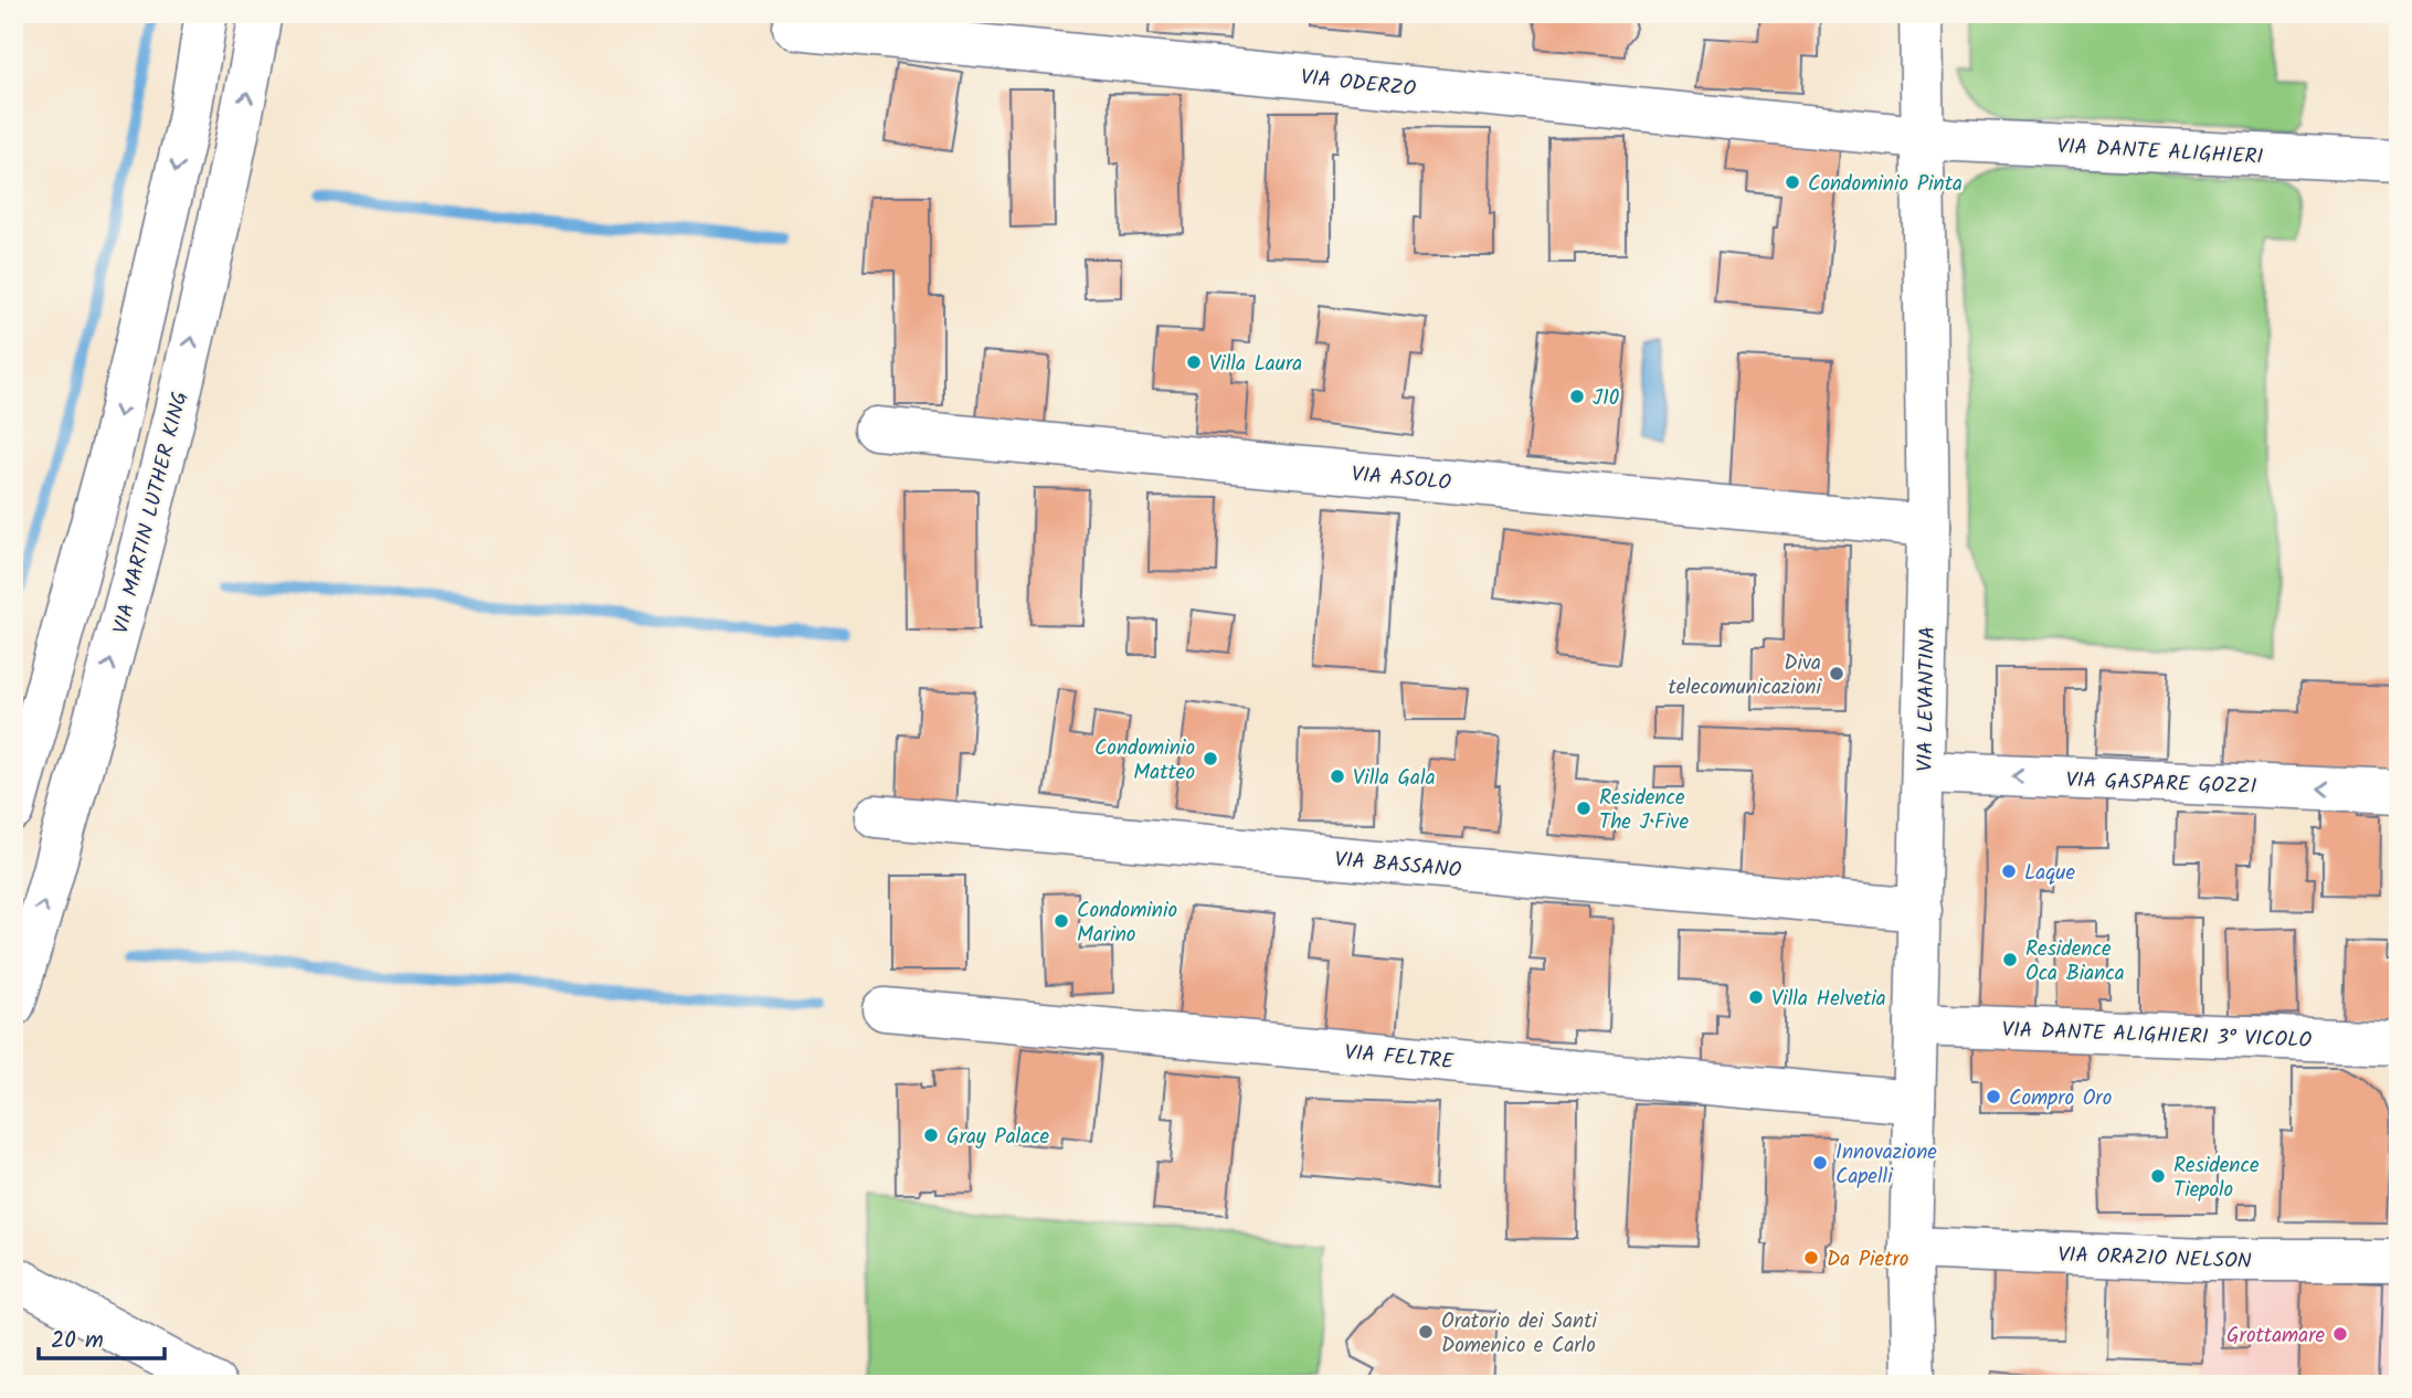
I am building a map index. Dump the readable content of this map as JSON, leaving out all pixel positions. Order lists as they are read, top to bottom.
{
  "streets": {
    "street": [
      "VIA ODERZO",
      "VIA DANTE ALIGHIERI",
      "VIA ASOLO",
      "VIA MARTIN LUTHER KING",
      "VIA LEVANTINA",
      "VIA GASPARE GOZZI",
      "VIA BASSANO",
      "VIA DANTE ALIGHIERI 3° VICOLO",
      "VIA FELTRE",
      "VIA ORAZIO NELSON"
    ]
  },
  "crossings": [
    ["VIA ODERZO", "VIA DANTE ALIGHIERI"],
    ["VIA ODERZO", "VIA LEVANTINA"],
    ["VIA DANTE ALIGHIERI", "VIA LEVANTINA"],
    ["VIA ASOLO", "VIA LEVANTINA"],
    ["VIA LEVANTINA", "VIA GASPARE GOZZI"],
    ["VIA LEVANTINA", "VIA BASSANO"],
    ["VIA LEVANTINA", "VIA DANTE ALIGHIERI 3° VICOLO"],
    ["VIA LEVANTINA", "VIA FELTRE"],
    ["VIA LEVANTINA", "VIA ORAZIO NELSON"]
  ],
  "one_way": ["VIA GASPARE GOZZI"],
  "places": [
    "Condominio Pinta",
    "Villa Laura",
    "J10",
    "Diva telecomunicazioni",
    "Condominio Matteo",
    "Villa Gala",
    "Residence The J•Five",
    "Laque",
    "Condominio Marino",
    "Residence Oca Bianca",
    "Villa Helvetia",
    "Compro Oro",
    "Gray Palace",
    "Innovazione Capelli",
    "Residence Tiepolo",
    "Da Pietro",
    "Oratorio dei Santi Domenico e Carlo",
    "Grottamare"
  ],
  "scale_bar": "20 m"
}
